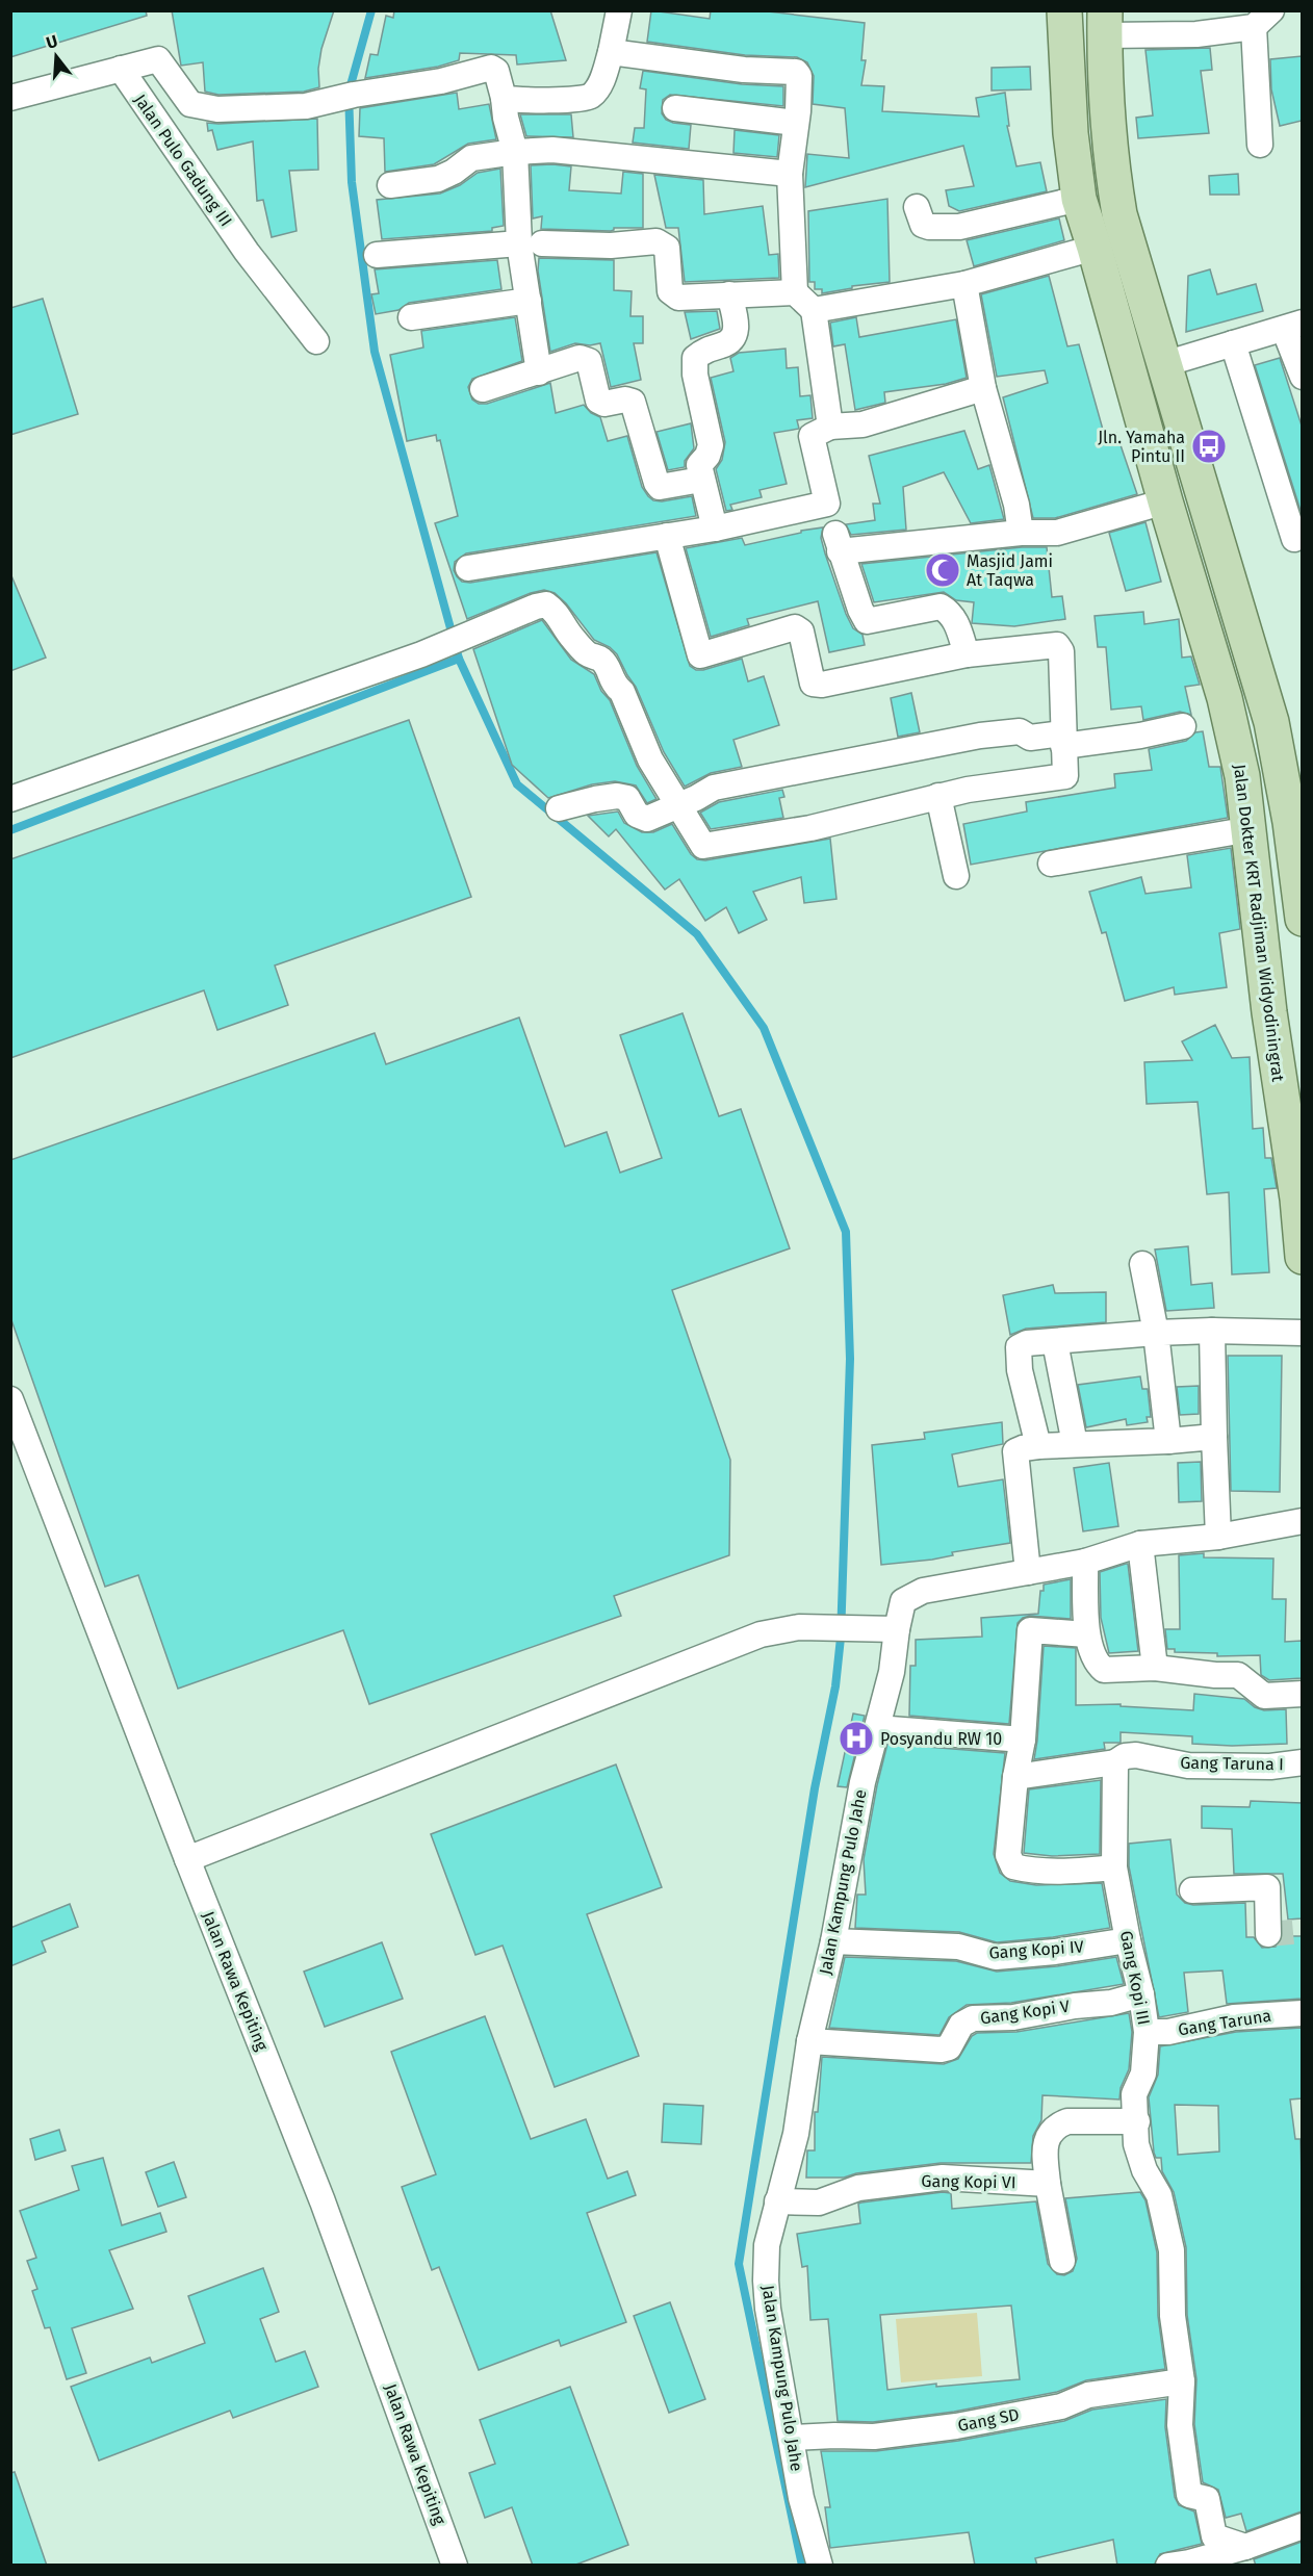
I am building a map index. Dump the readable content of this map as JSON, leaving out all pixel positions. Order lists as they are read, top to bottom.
{
  "streets": {
    "main road": ["Jalan Dokter KRT Radjiman Widyodiningrat"],
    "street": [
      "Jalan Pulo Gadung III",
      "Gang Taruna I",
      "Jalan Kampung Pulo Jahe",
      "Gang Kopi IV",
      "Gang Kopi III",
      "Jalan Rawa Kepiting",
      "Gang Kopi V",
      "Gang Taruna",
      "Gang Kopi VI",
      "Gang SD"
    ]
  },
  "crossings": [
    ["Gang Taruna I", "Gang Kopi III"],
    ["Jalan Kampung Pulo Jahe", "Gang Kopi IV"],
    ["Jalan Kampung Pulo Jahe", "Gang Kopi V"],
    ["Jalan Kampung Pulo Jahe", "Gang Kopi VI"],
    ["Jalan Kampung Pulo Jahe", "Gang SD"],
    ["Gang Kopi IV", "Gang Kopi III"],
    ["Gang Kopi III", "Gang Kopi V"],
    ["Gang Kopi III", "Gang Taruna"],
    ["Gang Kopi III", "Gang SD"]
  ],
  "places": {
    "bus stop": ["Jln. Yamaha Pintu II"],
    "mosque": ["Masjid Jami At Taqwa"],
    "hospital": ["Posyandu RW 10"]
  },
  "north": "top"
}
